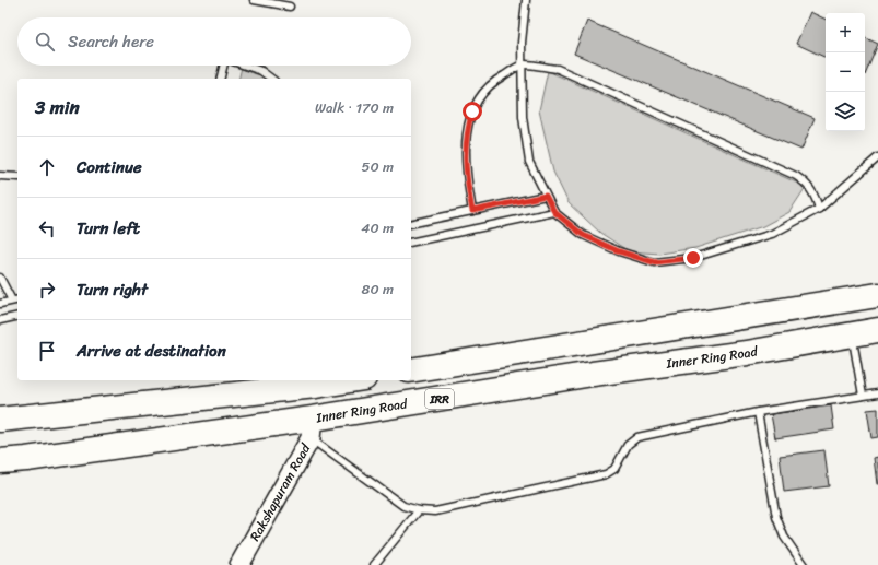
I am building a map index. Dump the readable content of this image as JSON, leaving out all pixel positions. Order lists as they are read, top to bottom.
{
  "streets": {
    "highway": ["Inner Ring Road", "IRR"],
    "street": ["Rakshapuram Road"]
  },
  "crossings": [
    ["Inner Ring Road", "Rakshapuram Road"]
  ],
  "page": {
    "map_buttons": ["+", "−"],
    "search": "Search here",
    "heading": ["3 min", "Walk · 170 m"],
    "list": [
      ["Continue", "50 m"],
      ["Turn left", "40 m"],
      ["Turn right", "80 m"],
      "Arrive at destination"
    ]
  }
}
